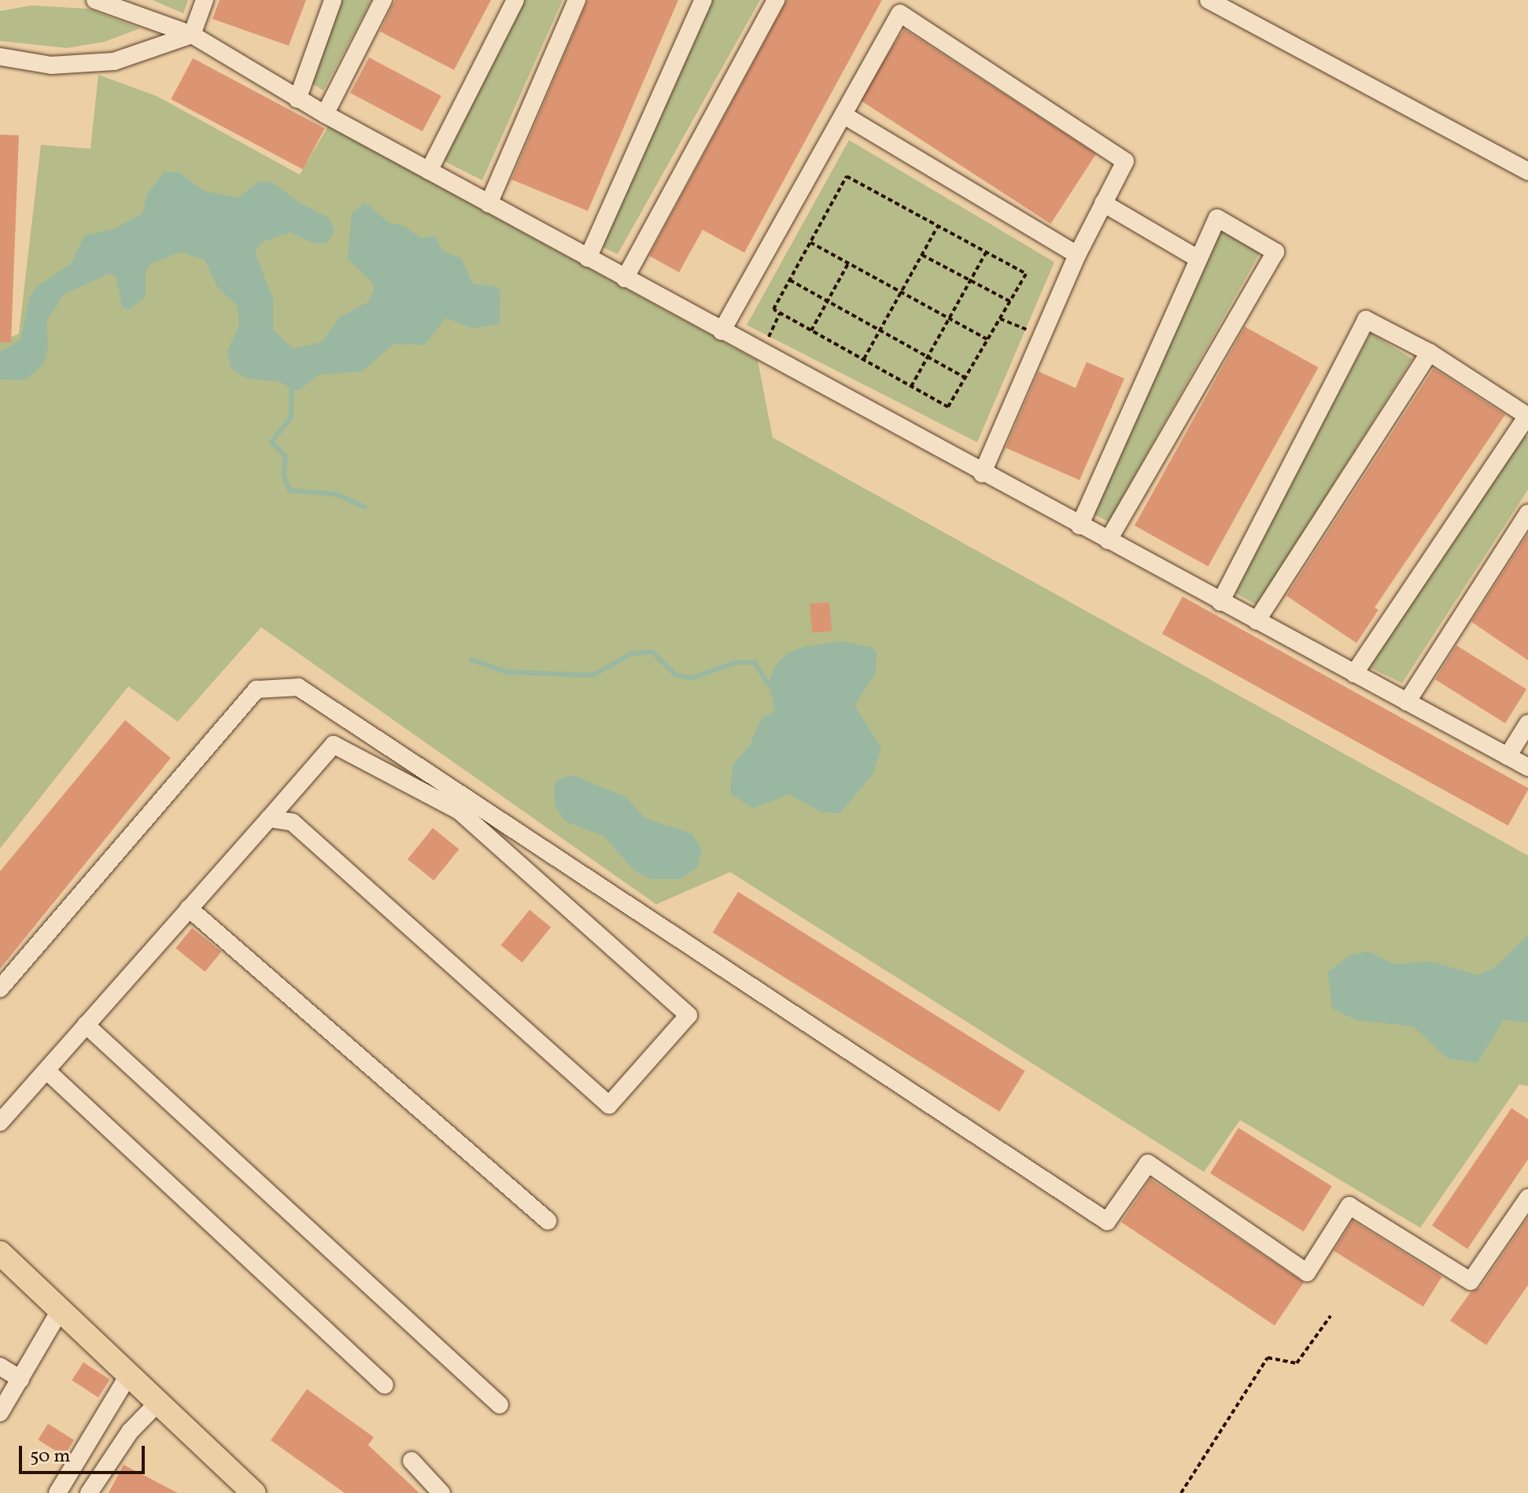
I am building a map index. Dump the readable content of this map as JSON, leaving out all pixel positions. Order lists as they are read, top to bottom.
{
  "scale_bar": "50 m"
}
